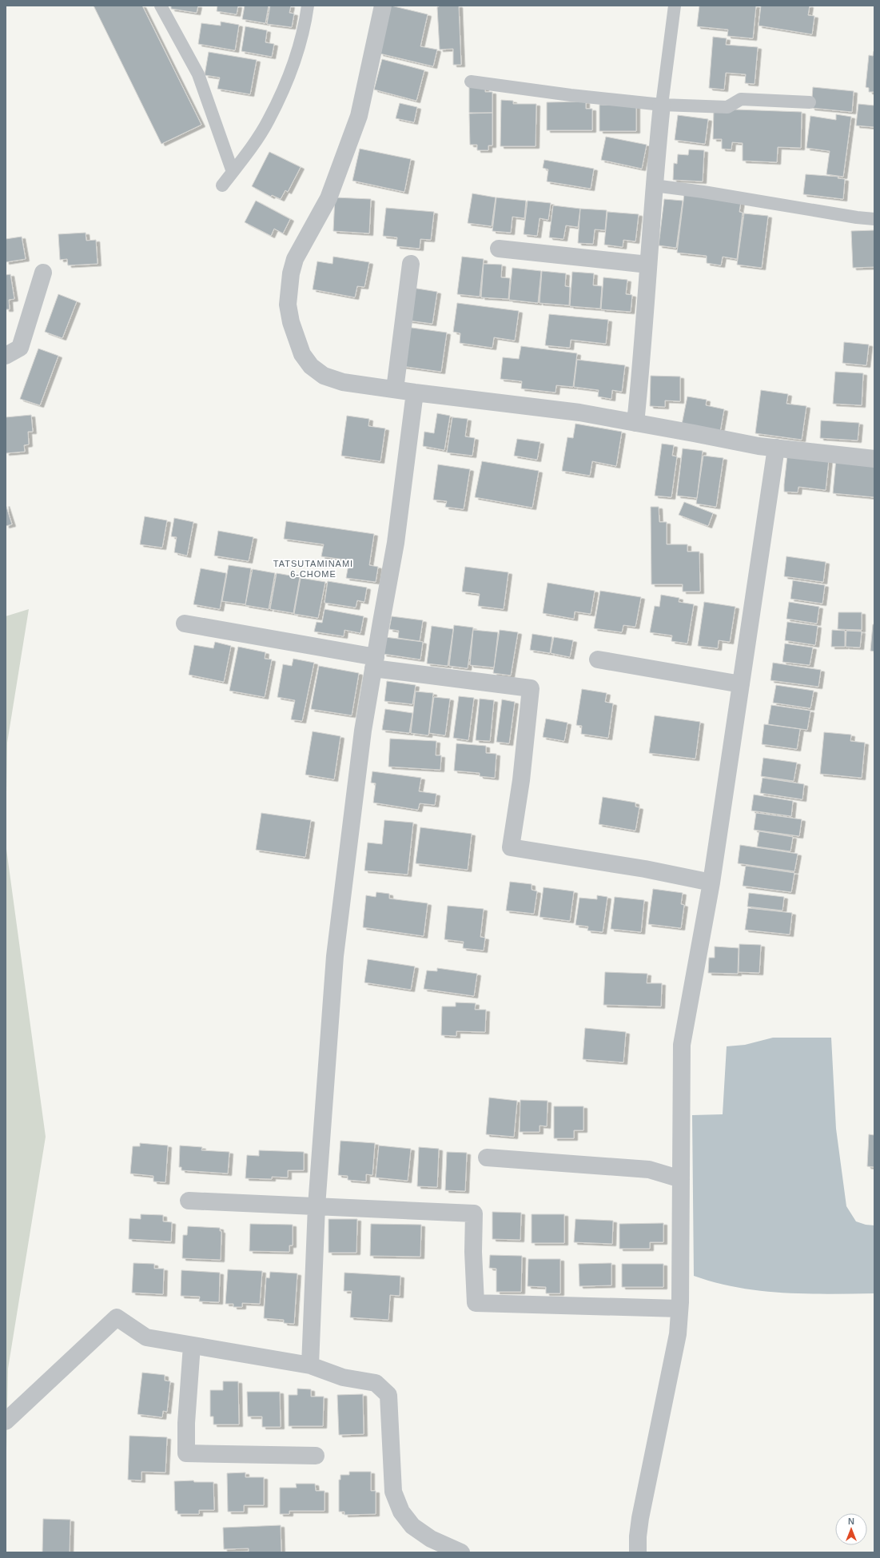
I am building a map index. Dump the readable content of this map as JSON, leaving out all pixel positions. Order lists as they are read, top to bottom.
{
  "districts": ["TATSUTAMINAMI 6-CHOME"],
  "north": "top"
}
